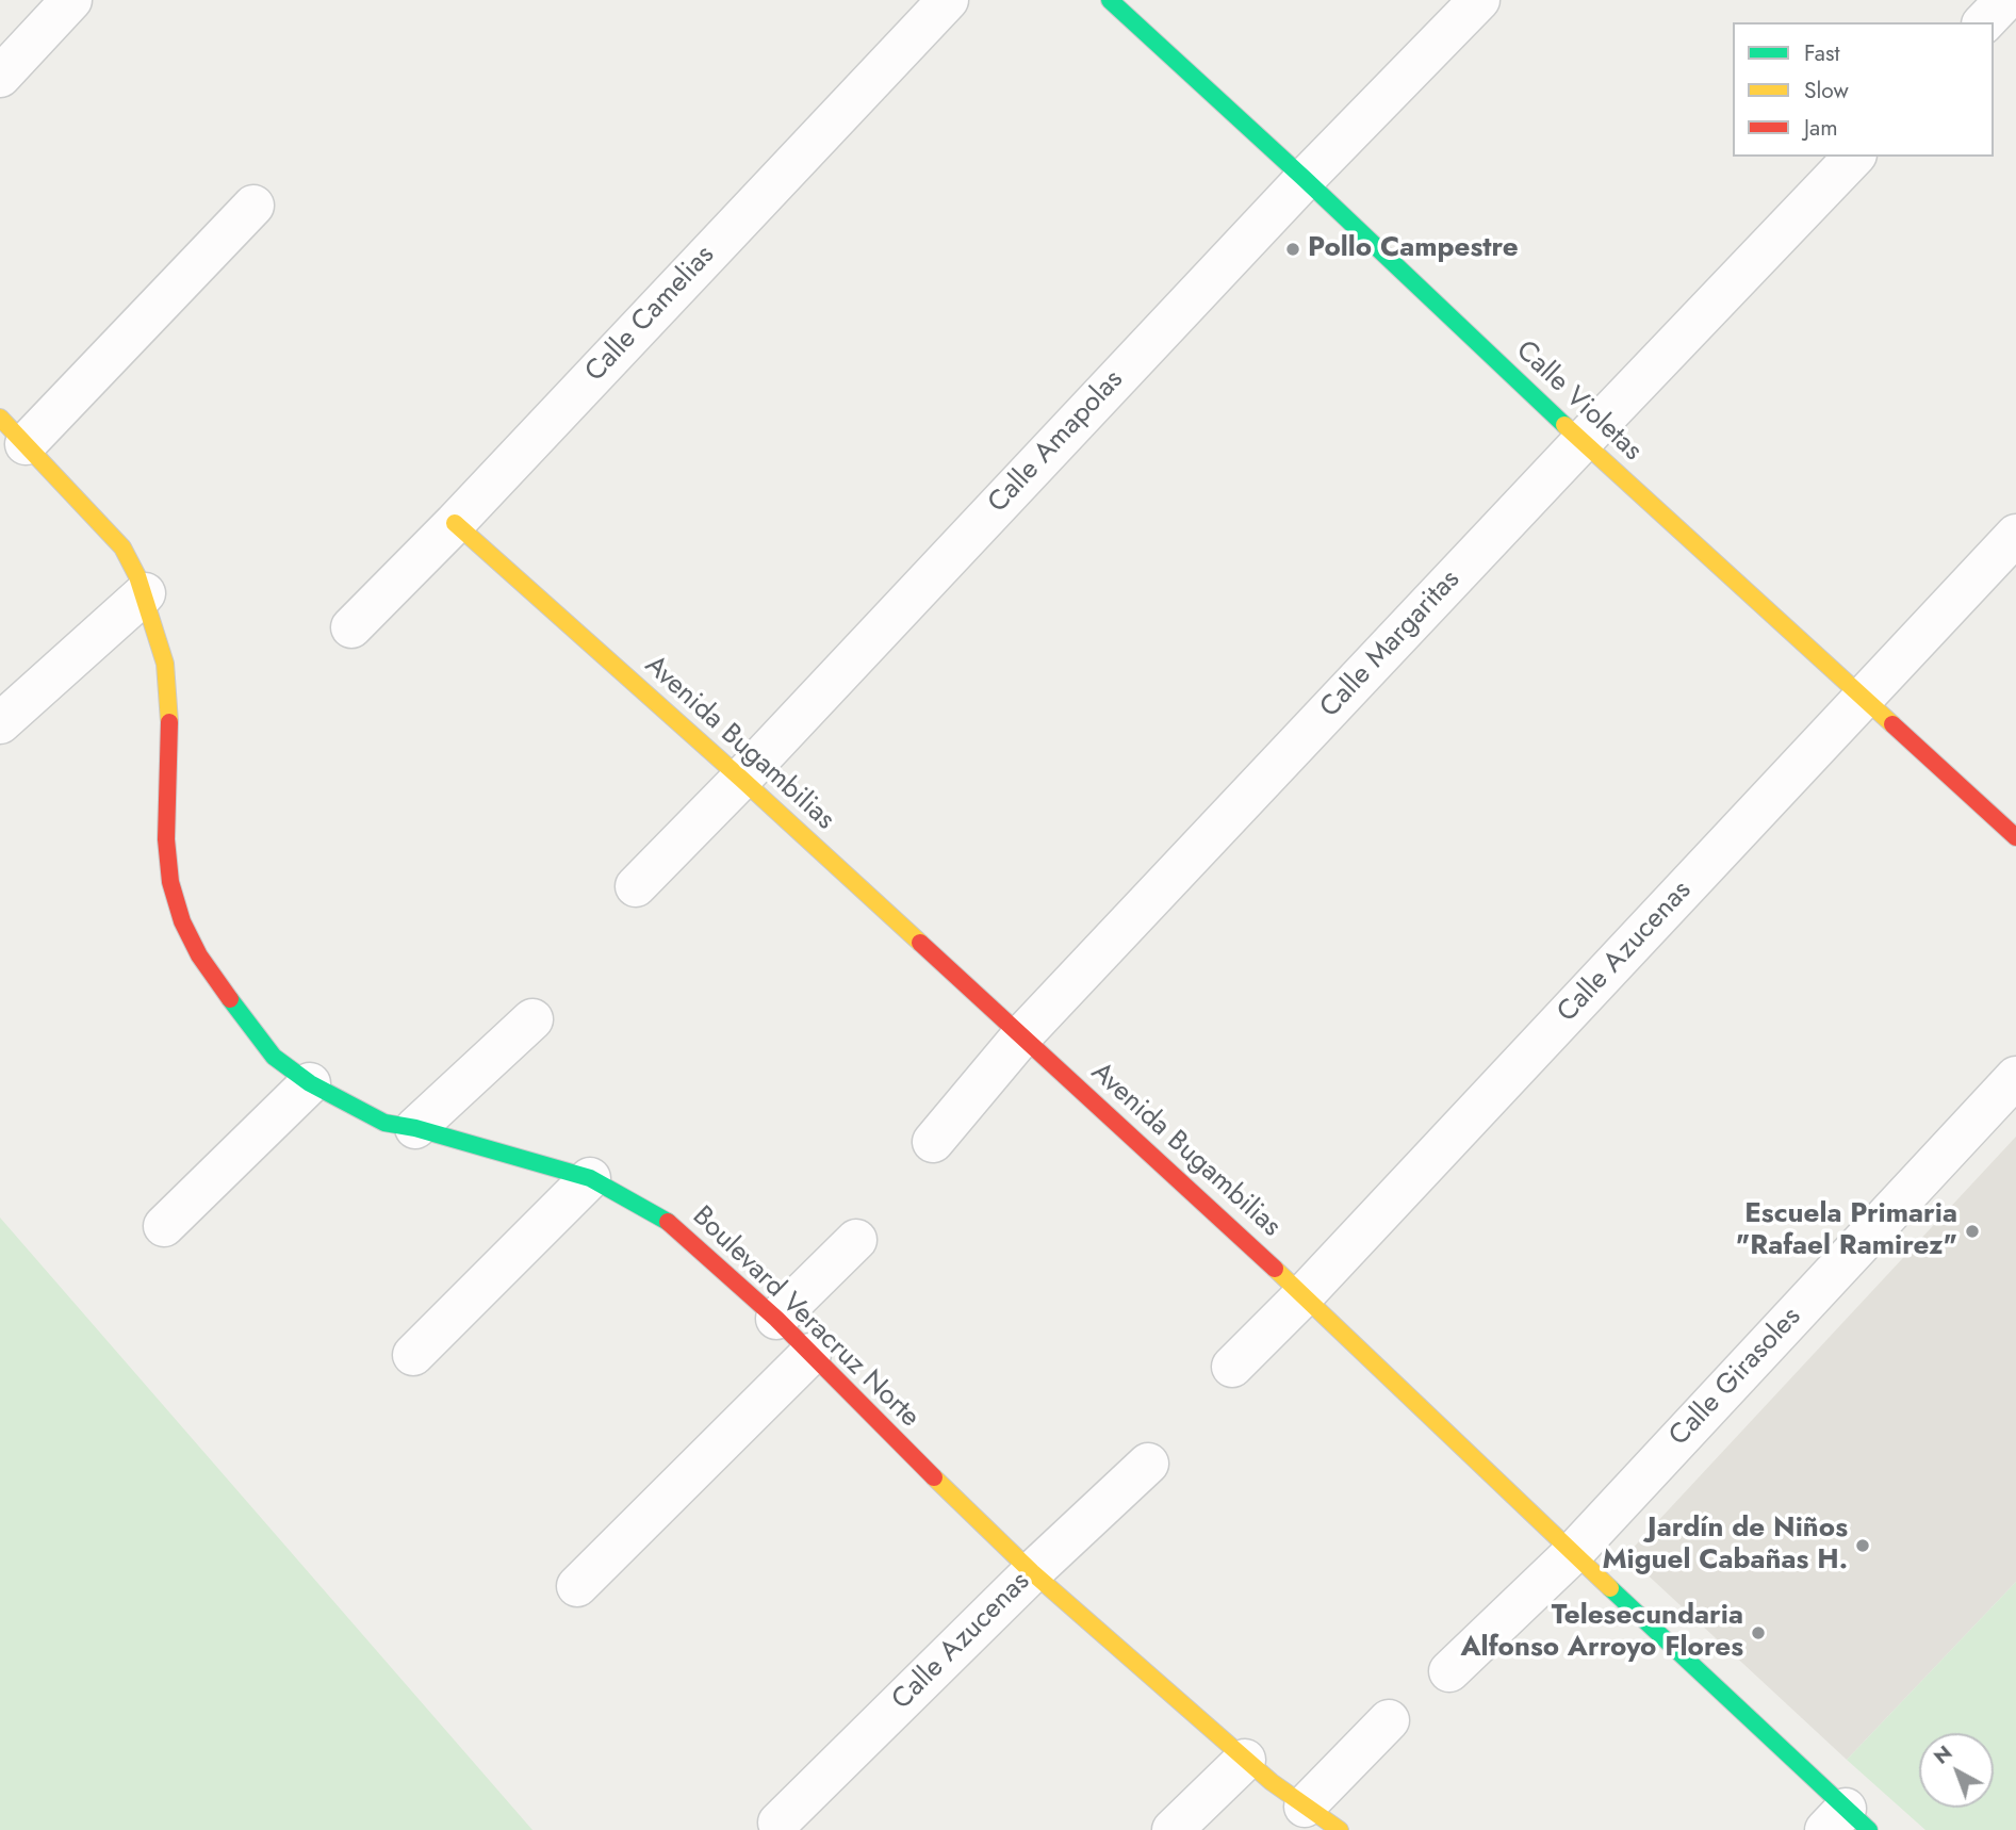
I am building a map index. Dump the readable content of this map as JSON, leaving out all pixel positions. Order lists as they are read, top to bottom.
{
  "streets": {
    "street": [
      "Calle Camelias",
      "Calle Violetas",
      "Calle Amapolas",
      "Calle Margaritas",
      "Avenida Bugambilias",
      "Calle Azucenas",
      "Boulevard Veracruz Norte",
      "Calle Girasoles"
    ]
  },
  "crossings": [
    ["Calle Camelias", "Avenida Bugambilias"],
    ["Calle Violetas", "Calle Amapolas"],
    ["Calle Violetas", "Calle Margaritas"],
    ["Calle Violetas", "Calle Azucenas"],
    ["Calle Amapolas", "Avenida Bugambilias"],
    ["Calle Margaritas", "Avenida Bugambilias"],
    ["Avenida Bugambilias", "Calle Azucenas"],
    ["Avenida Bugambilias", "Calle Girasoles"],
    ["Calle Azucenas", "Boulevard Veracruz Norte"]
  ],
  "places": [
    "Pollo Campestre",
    "Escuela Primaria \"Rafael Ramirez\"",
    "Jardín de Niños Miguel Cabañas H.",
    "Telesecundaria Alfonso Arroyo Flores"
  ],
  "legend": ["Fast", "Slow", "Jam"],
  "north": "top left"
}
